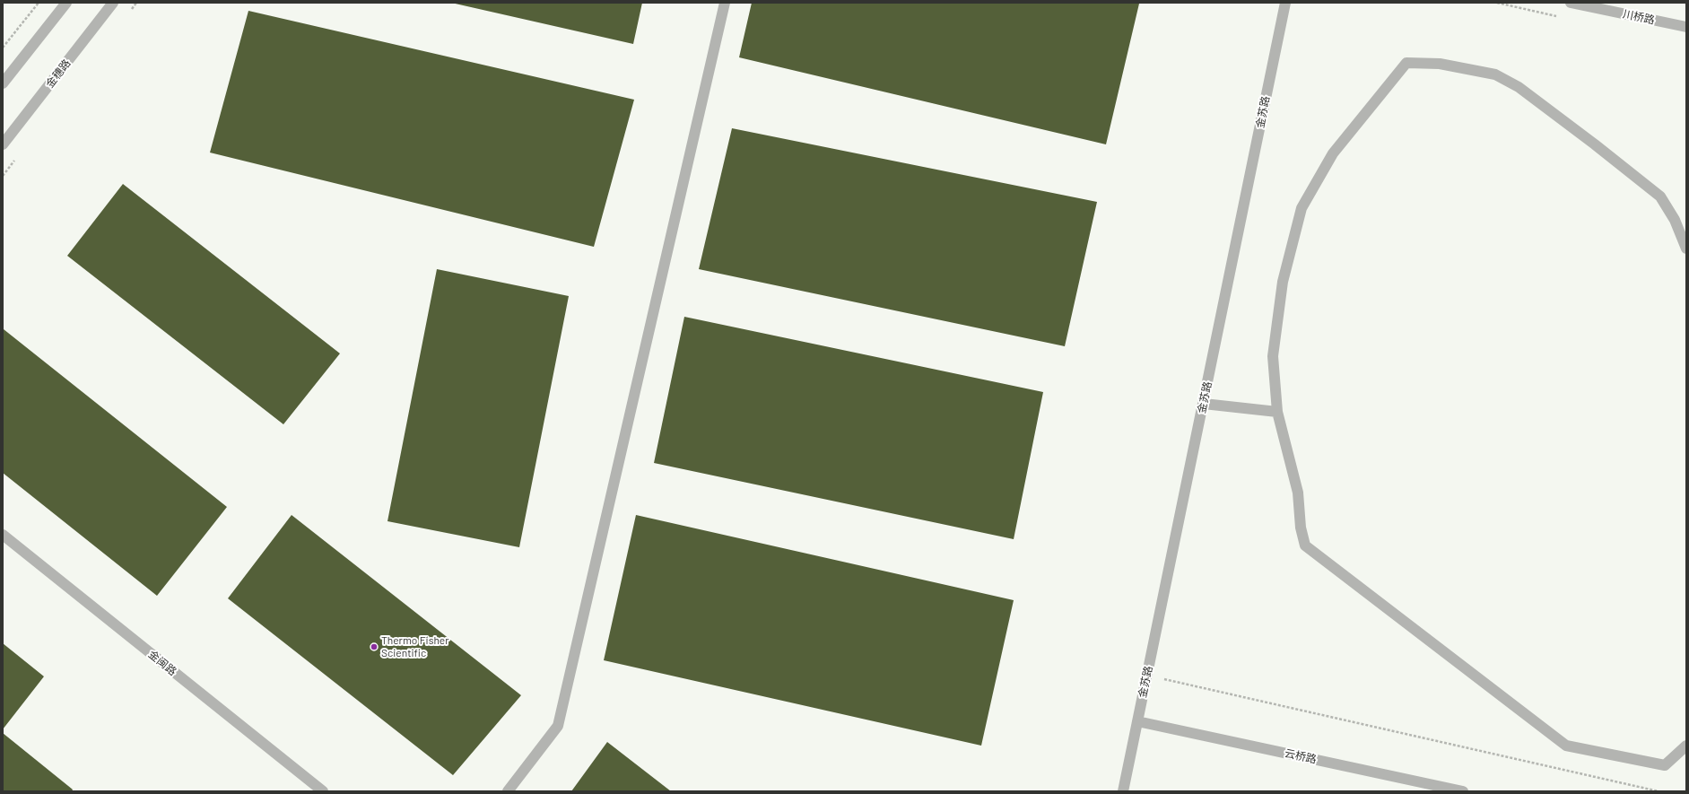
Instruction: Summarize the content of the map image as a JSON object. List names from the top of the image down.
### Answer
{
  "streets": {
    "street": [
      "川桥路",
      "金穗路",
      "金苏路",
      "金闽路",
      "云桥路"
    ]
  },
  "crossings": [
    ["金苏路", "云桥路"]
  ],
  "places": ["Thermo Fisher Scientific"]
}
